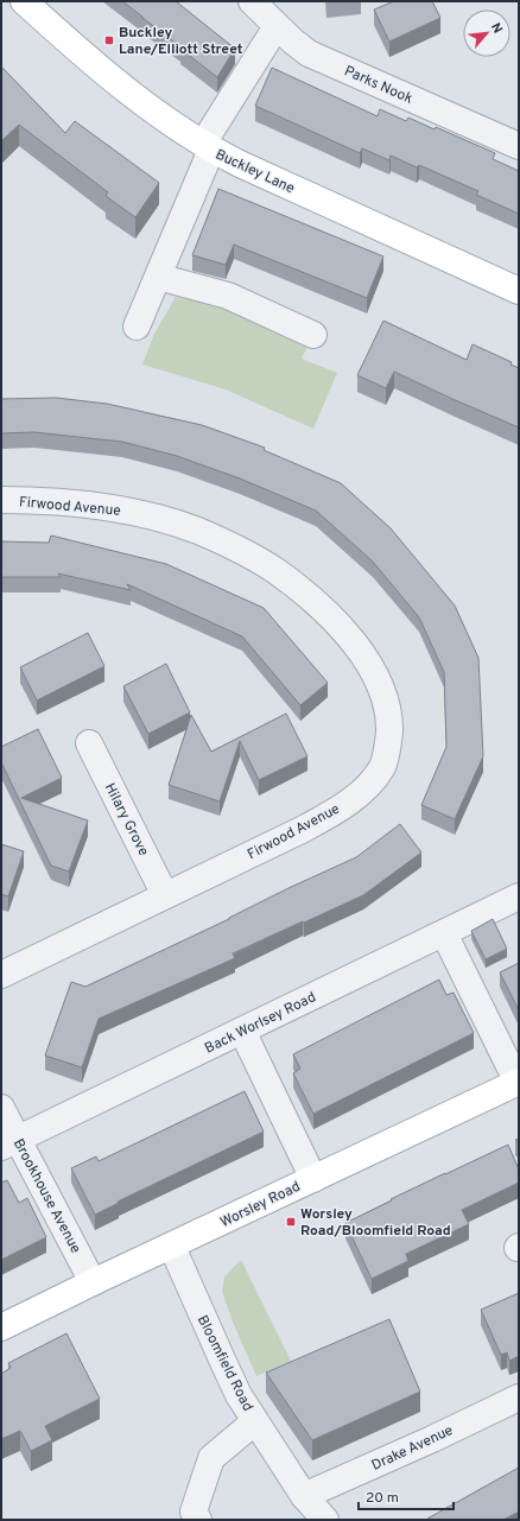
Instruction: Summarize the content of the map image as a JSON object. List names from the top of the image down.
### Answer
{
  "streets": {
    "main road": ["Buckley Lane", "Worsley Road"],
    "street": [
      "Parks Nook",
      "Firwood Avenue",
      "Hilary Grove",
      "Back Worlsey Road",
      "Brookhouse Avenue",
      "Bloomfield Road",
      "Drake Avenue"
    ]
  },
  "crossings": [
    ["Firwood Avenue", "Hilary Grove"],
    ["Back Worlsey Road", "Brookhouse Avenue"],
    ["Brookhouse Avenue", "Worsley Road"],
    ["Worsley Road", "Bloomfield Road"],
    ["Bloomfield Road", "Drake Avenue"]
  ],
  "places": {
    "transit": ["Buckley Lane/Elliott Street", "Worsley Road/Bloomfield Road"]
  },
  "scale_bar": "20 m",
  "north": "top right"
}
